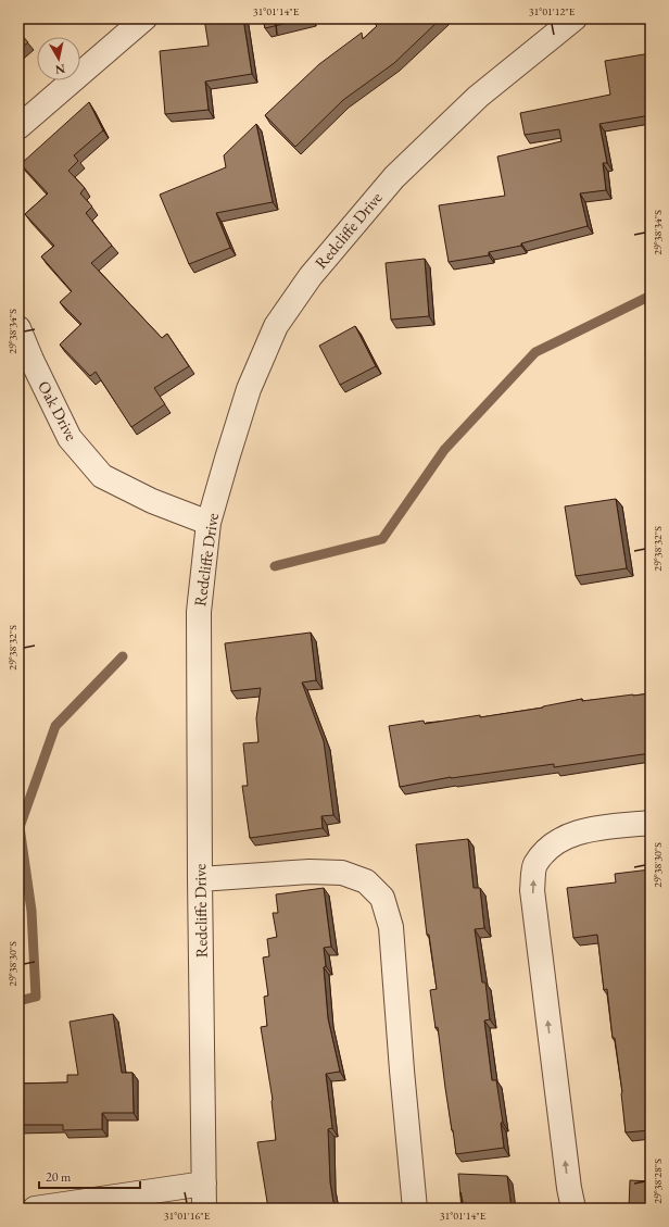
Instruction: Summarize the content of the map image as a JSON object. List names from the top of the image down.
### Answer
{
  "streets": {
    "street": ["Redcliffe Drive", "Oak Drive"]
  },
  "crossings": [
    ["Redcliffe Drive", "Oak Drive"]
  ],
  "scale_bar": "20 m",
  "north": "bottom",
  "coordinates": [
    "31°01'14\"E",
    "31°01'12\"E",
    "29°38'34\"S",
    "29°38'32\"S",
    "29°38'30\"S",
    "29°38'28\"S",
    "31°01'16\"E"
  ]
}
